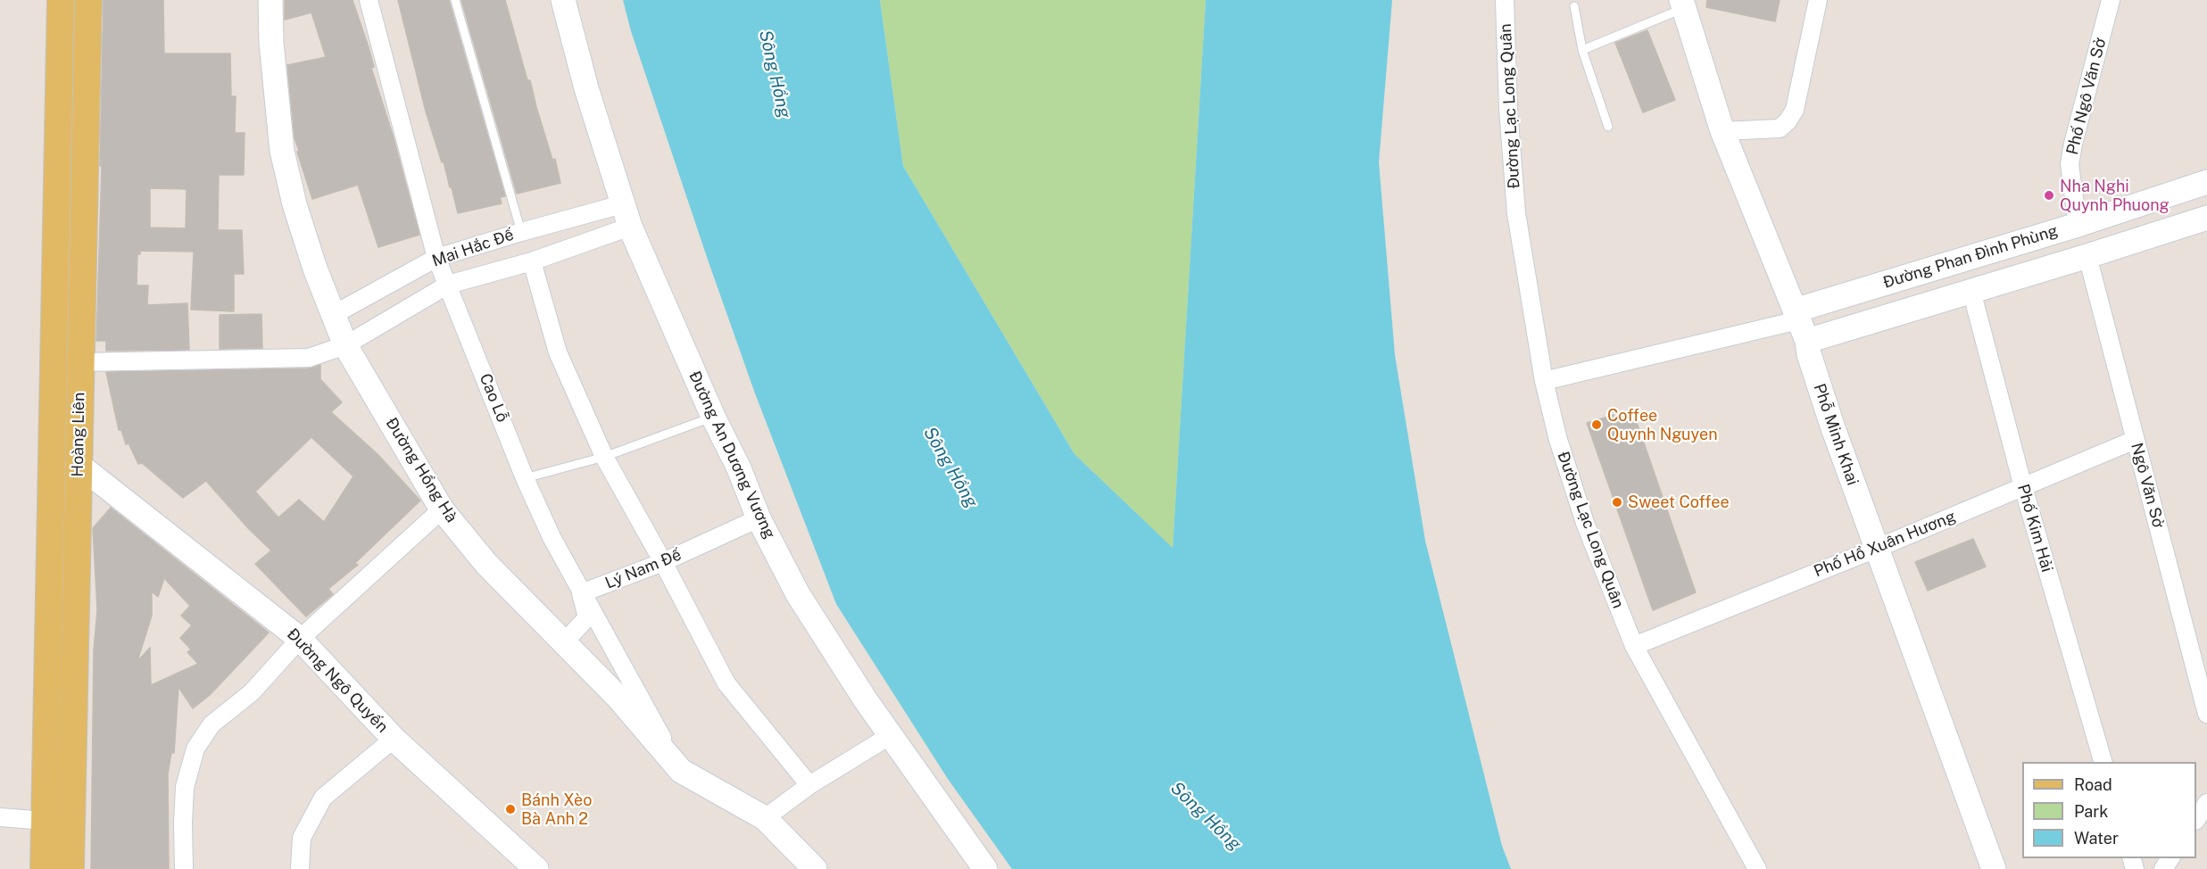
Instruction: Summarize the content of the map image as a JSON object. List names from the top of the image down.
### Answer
{
  "streets": {
    "main road": ["Hoàng Liên"],
    "street": [
      "Phố Ngô Văn Sở",
      "Đường Lạc Long Quân",
      "Mai Hắc Đế",
      "Đường Phan Đình Phùng",
      "Cao Lỗ",
      "Phỗ Minh Khai",
      "Đường An Dương Vương",
      "Đường Hồng Hà",
      "Ngô Văn Sở",
      "Phố Kim Hải",
      "Phố Hồ Xuân Hương",
      "Lý Nam Đế",
      "Đường Ngô Quyến"
    ]
  },
  "crossings": [
    ["Phố Ngô Văn Sở", "Đường Phan Đình Phùng"],
    ["Đường Lạc Long Quân", "Phố Hồ Xuân Hương"],
    ["Mai Hắc Đế", "Cao Lỗ"],
    ["Mai Hắc Đế", "Hoàng Liên"],
    ["Mai Hắc Đế", "Đường An Dương Vương"],
    ["Mai Hắc Đế", "Đường Hồng Hà"],
    ["Đường Phan Đình Phùng", "Phỗ Minh Khai"],
    ["Đường Phan Đình Phùng", "Ngô Văn Sở"],
    ["Đường Phan Đình Phùng", "Phố Kim Hải"],
    ["Cao Lỗ", "Đường Hồng Hà"],
    ["Cao Lỗ", "Lý Nam Đế"],
    ["Hoàng Liên", "Đường Ngô Quyến"],
    ["Phỗ Minh Khai", "Phố Hồ Xuân Hương"],
    ["Đường An Dương Vương", "Lý Nam Đế"],
    ["Ngô Văn Sở", "Phố Hồ Xuân Hương"],
    ["Phố Kim Hải", "Phố Hồ Xuân Hương"]
  ],
  "water": ["Sông Hồng"],
  "places": [
    "Nha Nghi Quynh Phuong",
    "Coffee Quynh Nguyen",
    "Sweet Coffee",
    "Bánh Xèo Bà Anh 2"
  ],
  "legend": ["Road", "Park", "Water"]
}
